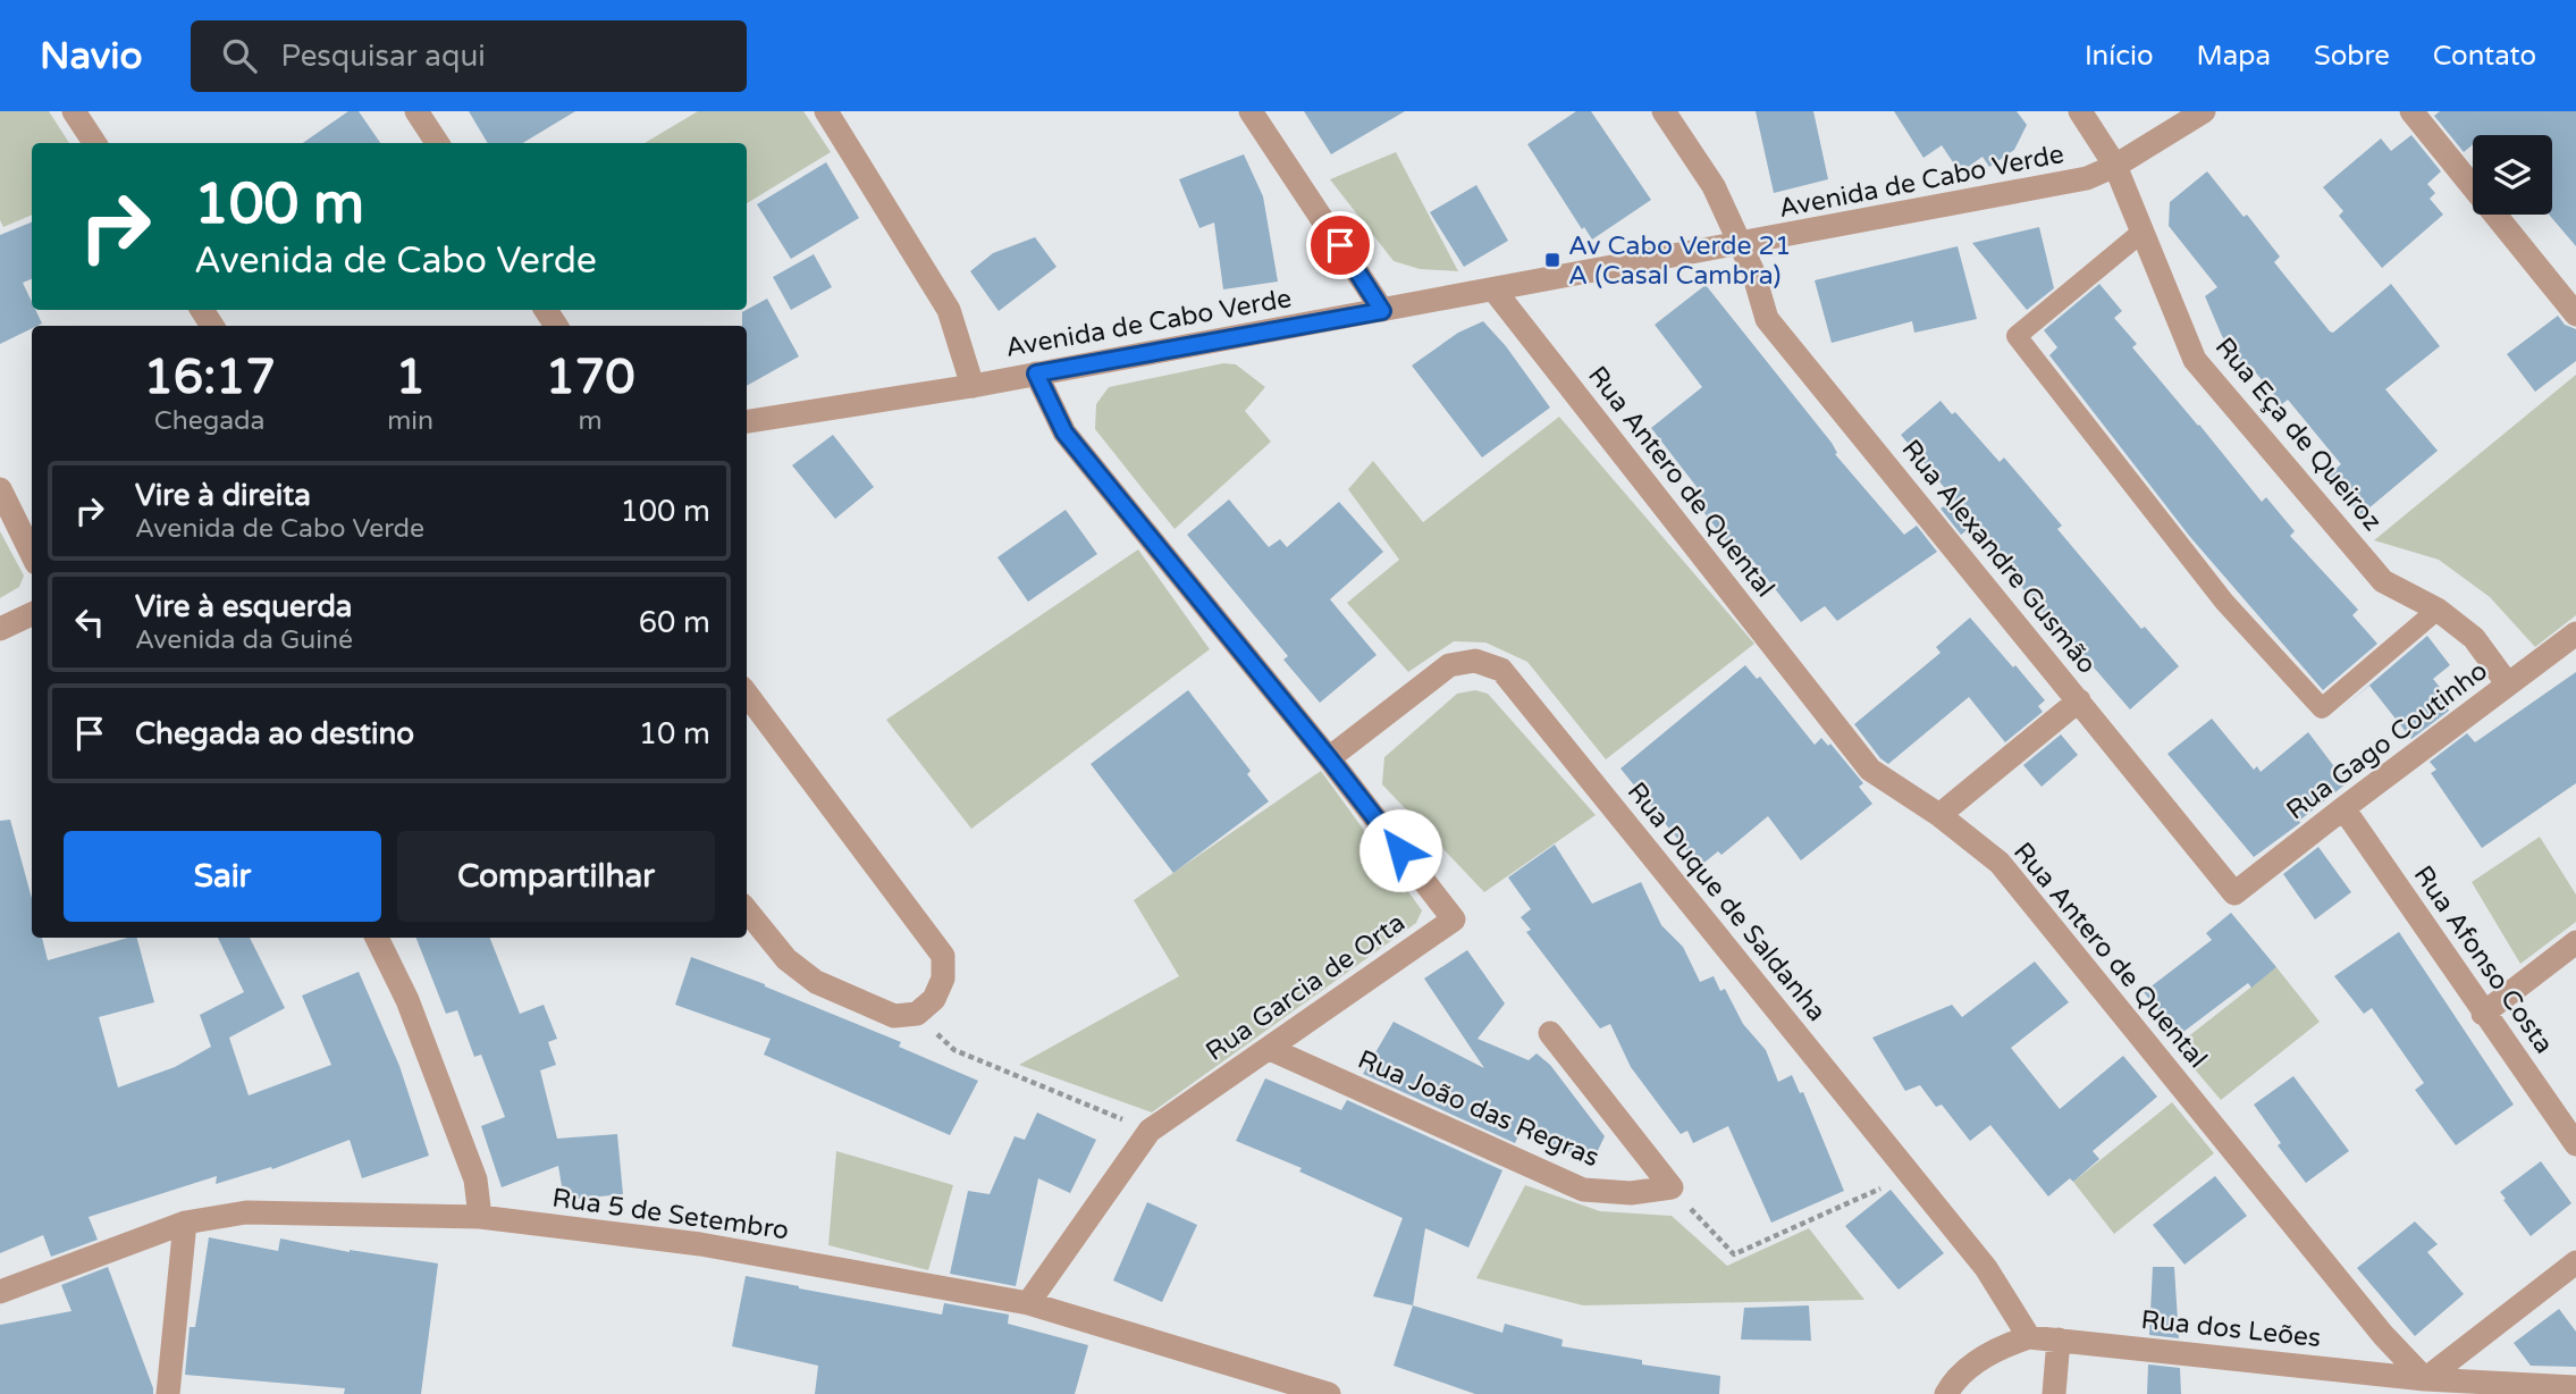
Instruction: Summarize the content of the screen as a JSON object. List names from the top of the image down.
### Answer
{
  "streets": {
    "street": [
      "Avenida de Cabo Verde",
      "Rua Eça de Queiroz",
      "Rua Antero de Quental",
      "Rua Alexandre Gusmão",
      "Rua Gago Coutinho",
      "Rua Duque de Saldanha",
      "Rua Afonso Costa",
      "Rua Garcia de Orta",
      "Rua João das Regras",
      "Rua 5 de Setembro",
      "Rua dos Leões"
    ]
  },
  "crossings": [
    ["Avenida de Cabo Verde", "Rua Eça de Queiroz"],
    ["Avenida de Cabo Verde", "Rua Antero de Quental"],
    ["Avenida de Cabo Verde", "Rua Alexandre Gusmão"],
    ["Avenida de Cabo Verde", "Rua Garcia de Orta"],
    ["Rua Eça de Queiroz", "Rua Gago Coutinho"],
    ["Rua Antero de Quental", "Rua dos Leões"],
    ["Rua Alexandre Gusmão", "Rua Gago Coutinho"],
    ["Rua Gago Coutinho", "Rua Afonso Costa"],
    ["Rua Duque de Saldanha", "Rua Garcia de Orta"],
    ["Rua Duque de Saldanha", "Rua dos Leões"],
    ["Rua Garcia de Orta", "Rua João das Regras"],
    ["Rua Garcia de Orta", "Rua 5 de Setembro"]
  ],
  "places": {
    "transit": ["Av Cabo Verde 21 A (Casal Cambra)"]
  },
  "page": {
    "header": "Navio",
    "search": "Pesquisar aqui",
    "nav": [
      "Início",
      "Mapa",
      "Sobre",
      "Contato"
    ],
    "turn": ["100 m", "Avenida de Cabo Verde"],
    "eta": [
      "16:17",
      "Chegada",
      "1",
      "min",
      "170",
      "m"
    ],
    "list": [
      {
        "name": "Vire à direita",
        "note": "Avenida de Cabo Verde",
        "value": "100 m"
      },
      {
        "name": "Vire à esquerda",
        "note": "Avenida da Guiné",
        "value": "60 m"
      },
      {
        "name": "Chegada ao destino",
        "value": "10 m"
      }
    ],
    "buttons": ["Sair", "Compartilhar"]
  }
}
